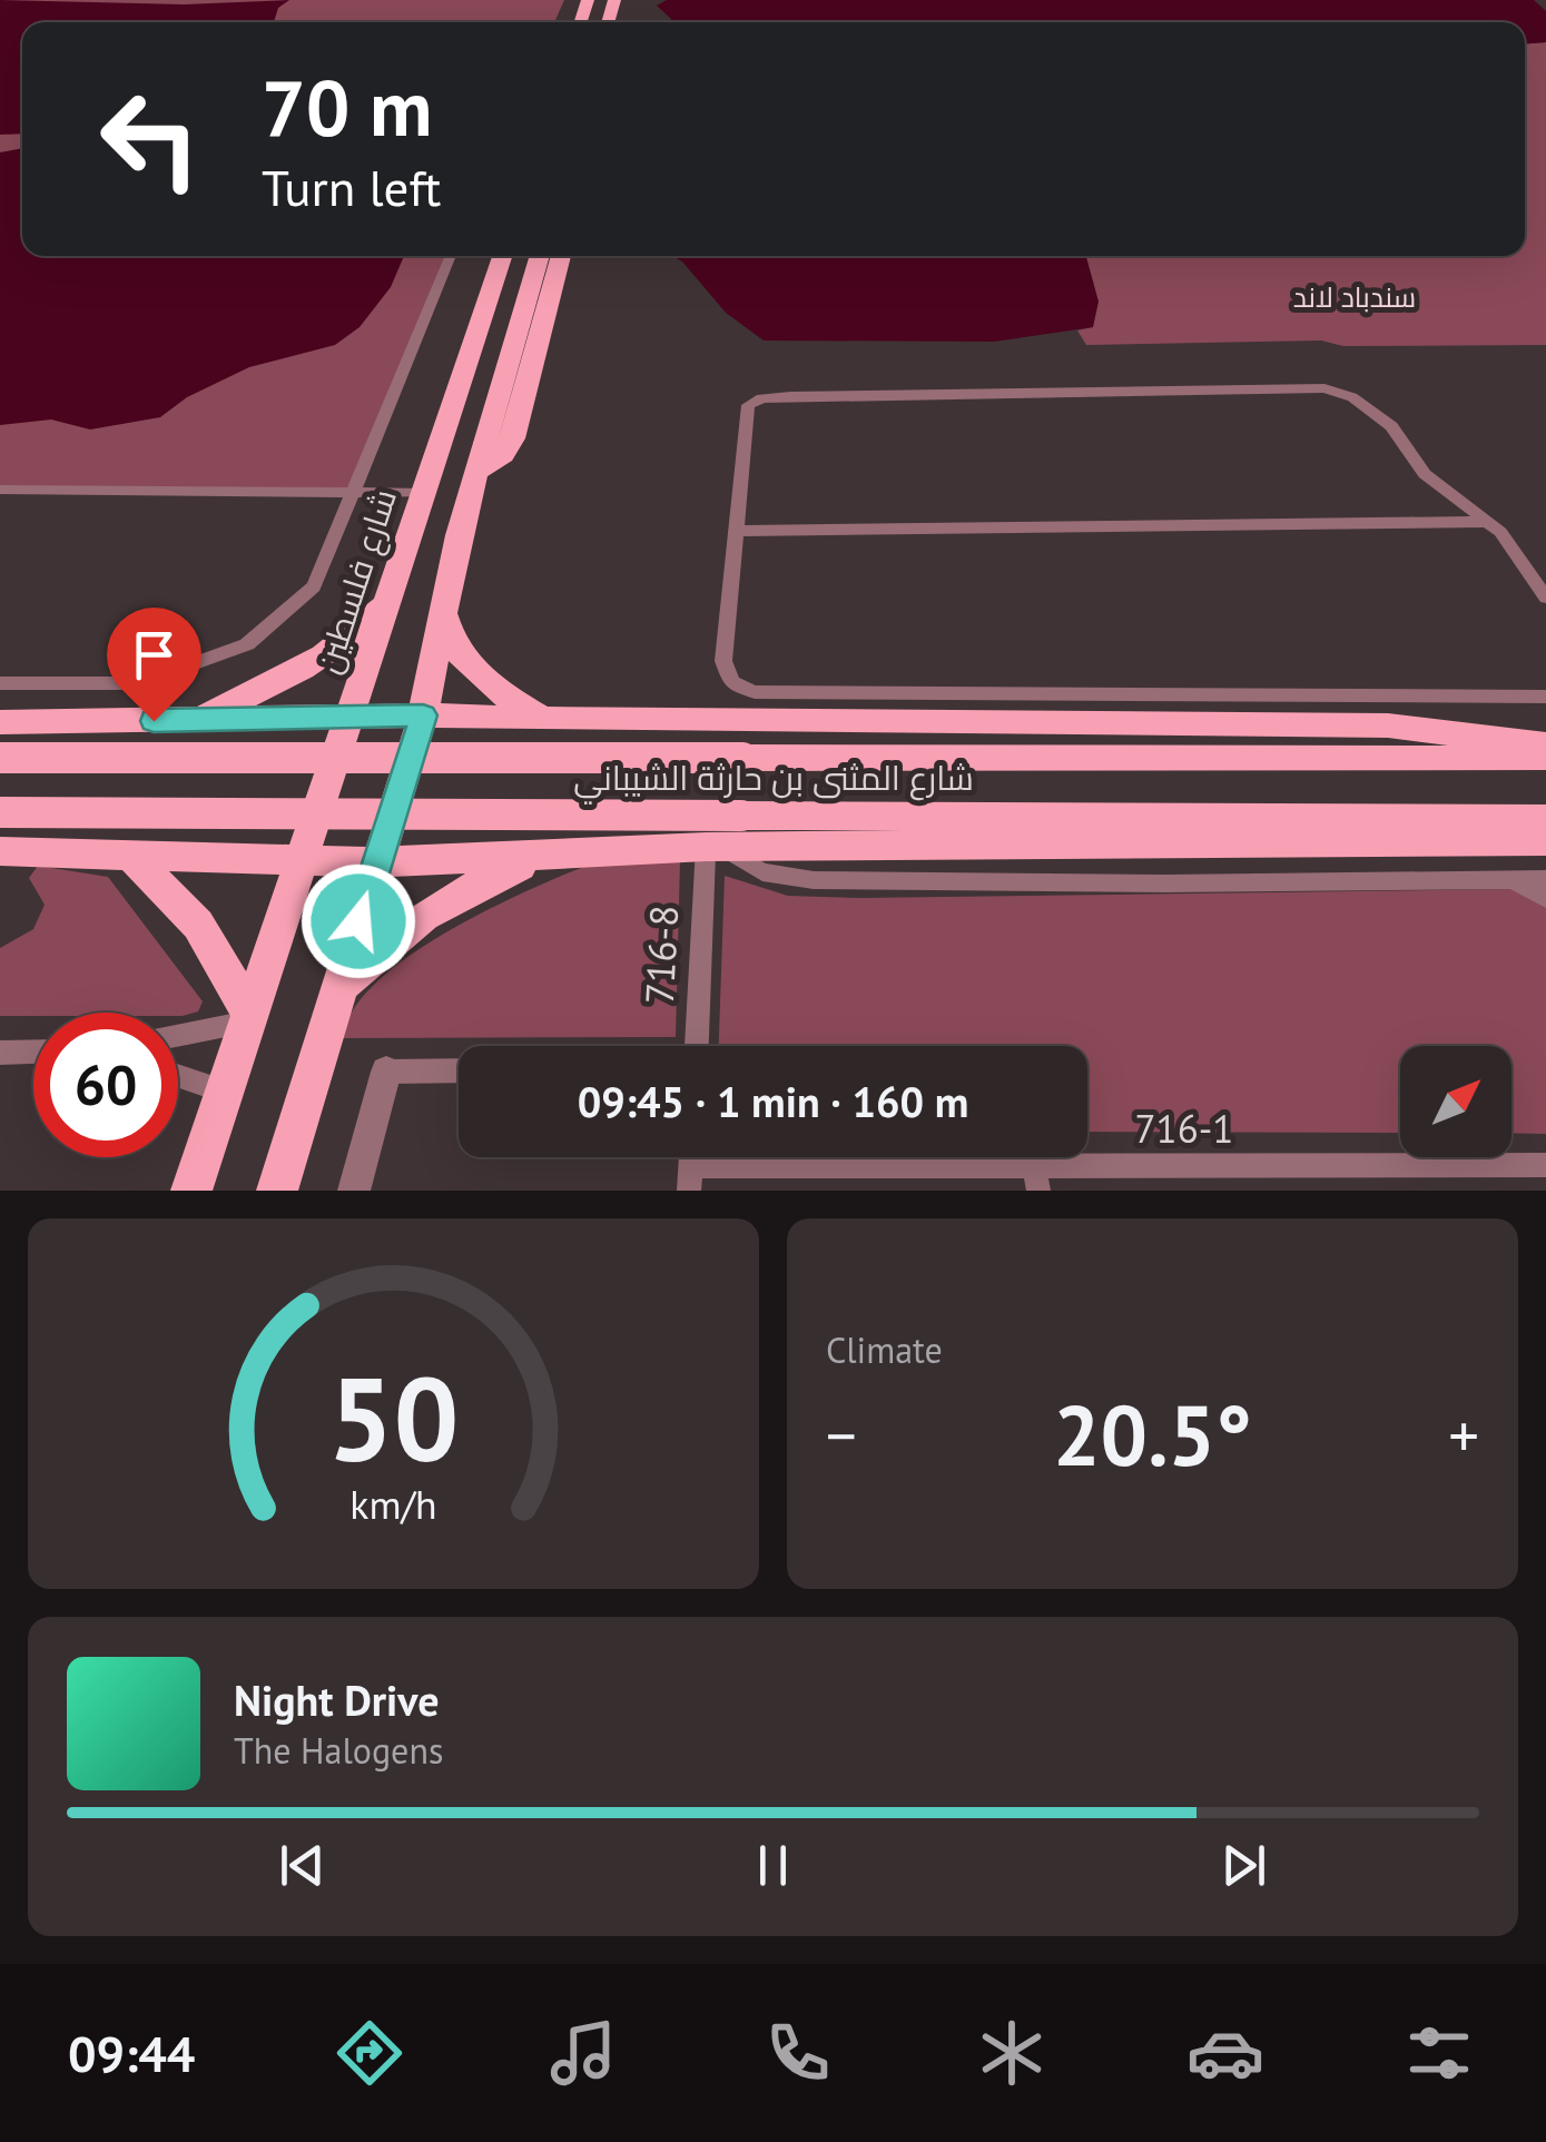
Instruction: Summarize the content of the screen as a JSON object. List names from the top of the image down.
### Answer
{
  "streets": {
    "main road": ["شارع فلسطين", "شارع المثنى بن حارثة الشيباني"],
    "street": ["716-8", "716-1"]
  },
  "parks": ["سندباد لاند"],
  "north": "top right",
  "page": {
    "turn": ["70 m", "Turn left"],
    "limit": "60",
    "trip": "09:45 · 1 min · 160 m",
    "tile": "Climate",
    "heat": ["−", "20.5°", "+"],
    "song": ["Night Drive", "The Halogens"],
    "tabs": "09:44",
    "gauge": ["50", "km/h"]
  }
}
